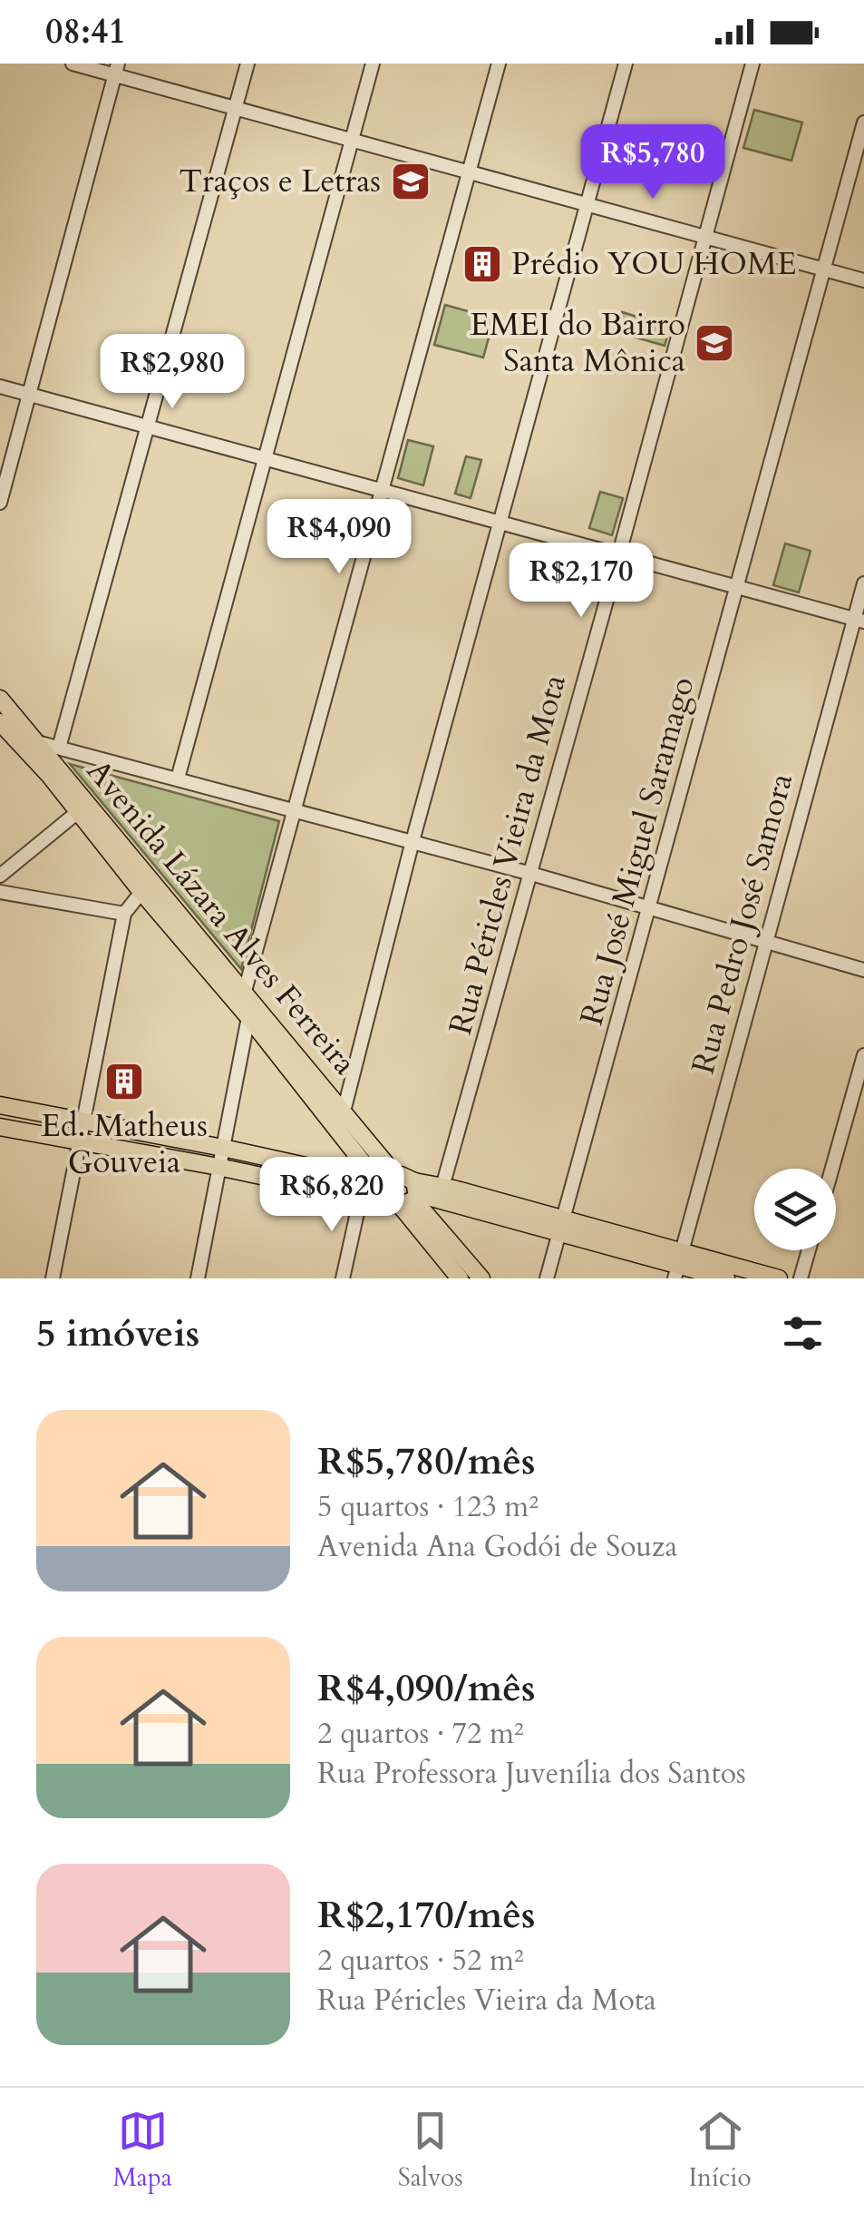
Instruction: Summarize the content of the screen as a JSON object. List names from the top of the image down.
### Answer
{
  "streets": {
    "main road": ["Avenida Lázara Alves Ferreira"],
    "street": ["Rua José Miguel Saramago", "Rua Péricles Vieira da Mota", "Rua Pedro José Samora"]
  },
  "places": {
    "school or university": ["Traços e Letras", "EMEI do Bairro Santa Mônica"],
    "building": ["Prédio YOU HOME", "Ed. Matheus Gouveia"]
  },
  "page": {
    "status": "08:41",
    "price": [
      "R$5,780",
      "R$2,980",
      "R$4,090",
      "R$2,170",
      "R$6,820"
    ],
    "heading": "5 imóveis",
    "list": [
      {
        "name": "R$5,780/mês",
        "note": "5 quartos · 123 m² · Avenida Ana Godói de Souza"
      },
      {
        "name": "R$4,090/mês",
        "note": "2 quartos · 72 m² · Rua Professora Juvenília dos Santos"
      },
      {
        "name": "R$2,170/mês",
        "note": "2 quartos · 52 m² · Rua Péricles Vieira da Mota"
      }
    ],
    "tabs": ["Mapa", "Salvos", "Início"]
  }
}
